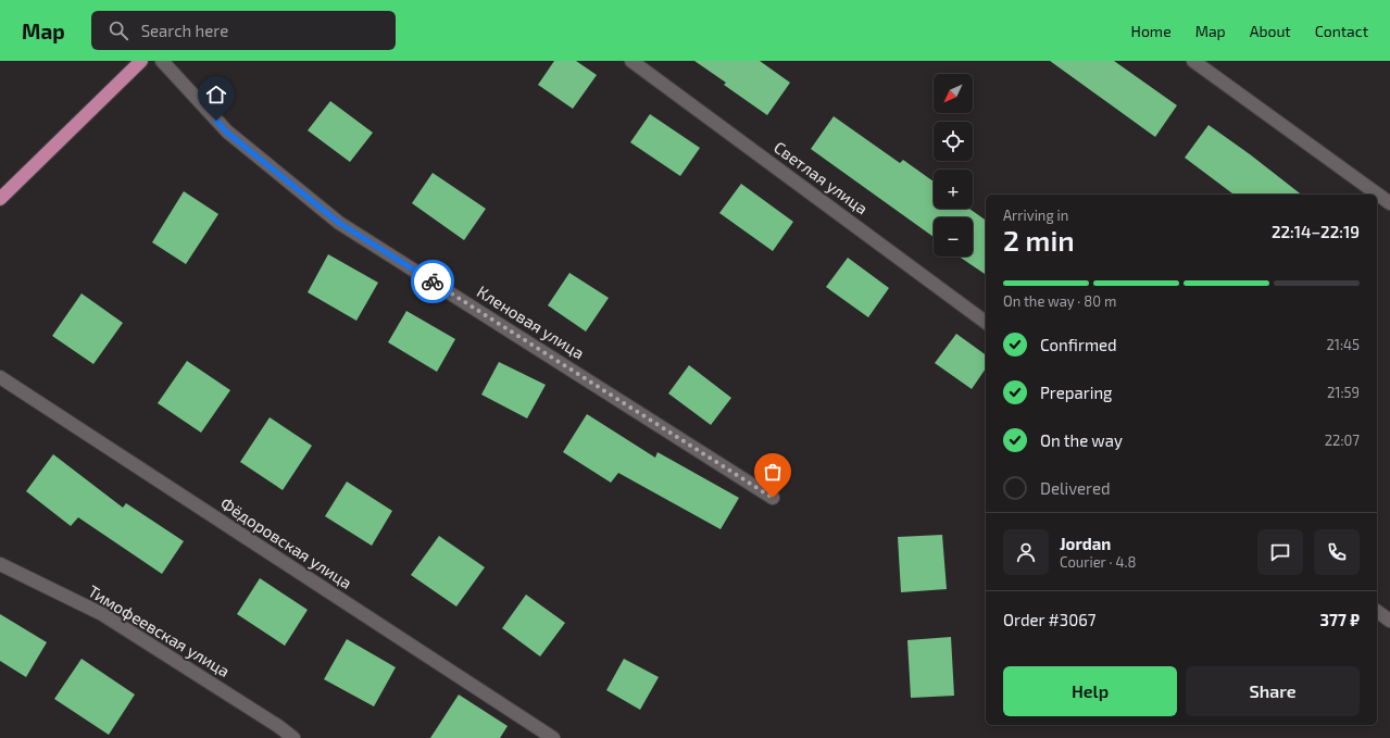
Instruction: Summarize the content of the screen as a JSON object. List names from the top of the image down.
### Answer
{
  "streets": {
    "street": [
      "Светлая улица",
      "Кленовая улица",
      "Фёдоровская улица",
      "Тимофеевская улица"
    ]
  },
  "north": "bottom left",
  "page": {
    "header": "Map",
    "search": "Search here",
    "nav": [
      "Home",
      "Map",
      "About",
      "Contact"
    ],
    "map_buttons": ["+", "−"],
    "heading": ["2 min", "Arriving in", "22:14–22:19"],
    "panel": [
      "Jordan",
      "Courier · 4.8",
      "Order #3067",
      "377 ₽"
    ],
    "bar": "On the way · 80 m",
    "list": [
      ["Confirmed", "21:45"],
      ["Preparing", "21:59"],
      ["On the way", "22:07"],
      "Delivered"
    ],
    "buttons": ["Help", "Share"]
  }
}
